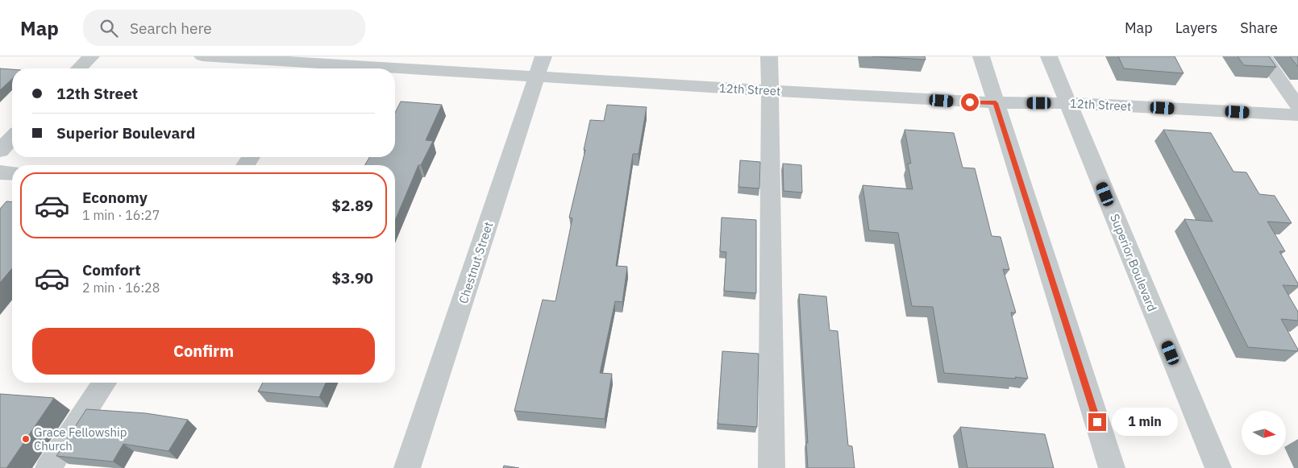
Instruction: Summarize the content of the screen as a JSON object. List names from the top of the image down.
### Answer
{
  "streets": {
    "street": ["12th Street", "Chestnut Street", "Superior Boulevard"]
  },
  "crossings": [
    ["12th Street", "Chestnut Street"],
    ["12th Street", "Superior Boulevard"]
  ],
  "places": ["Grace Fellowship Church"],
  "north": "right",
  "page": {
    "header": "Map",
    "search": "Search here",
    "nav": ["Map", "Layers", "Share"],
    "banner": ["12th Street", "Superior Boulevard"],
    "list": [
      {
        "name": "Economy",
        "note": "1 min · 16:27",
        "value": "$2.89"
      },
      {
        "name": "Comfort",
        "note": "2 min · 16:28",
        "value": "$3.90"
      }
    ],
    "buttons": "Confirm",
    "bubble": "1 min"
  }
}
